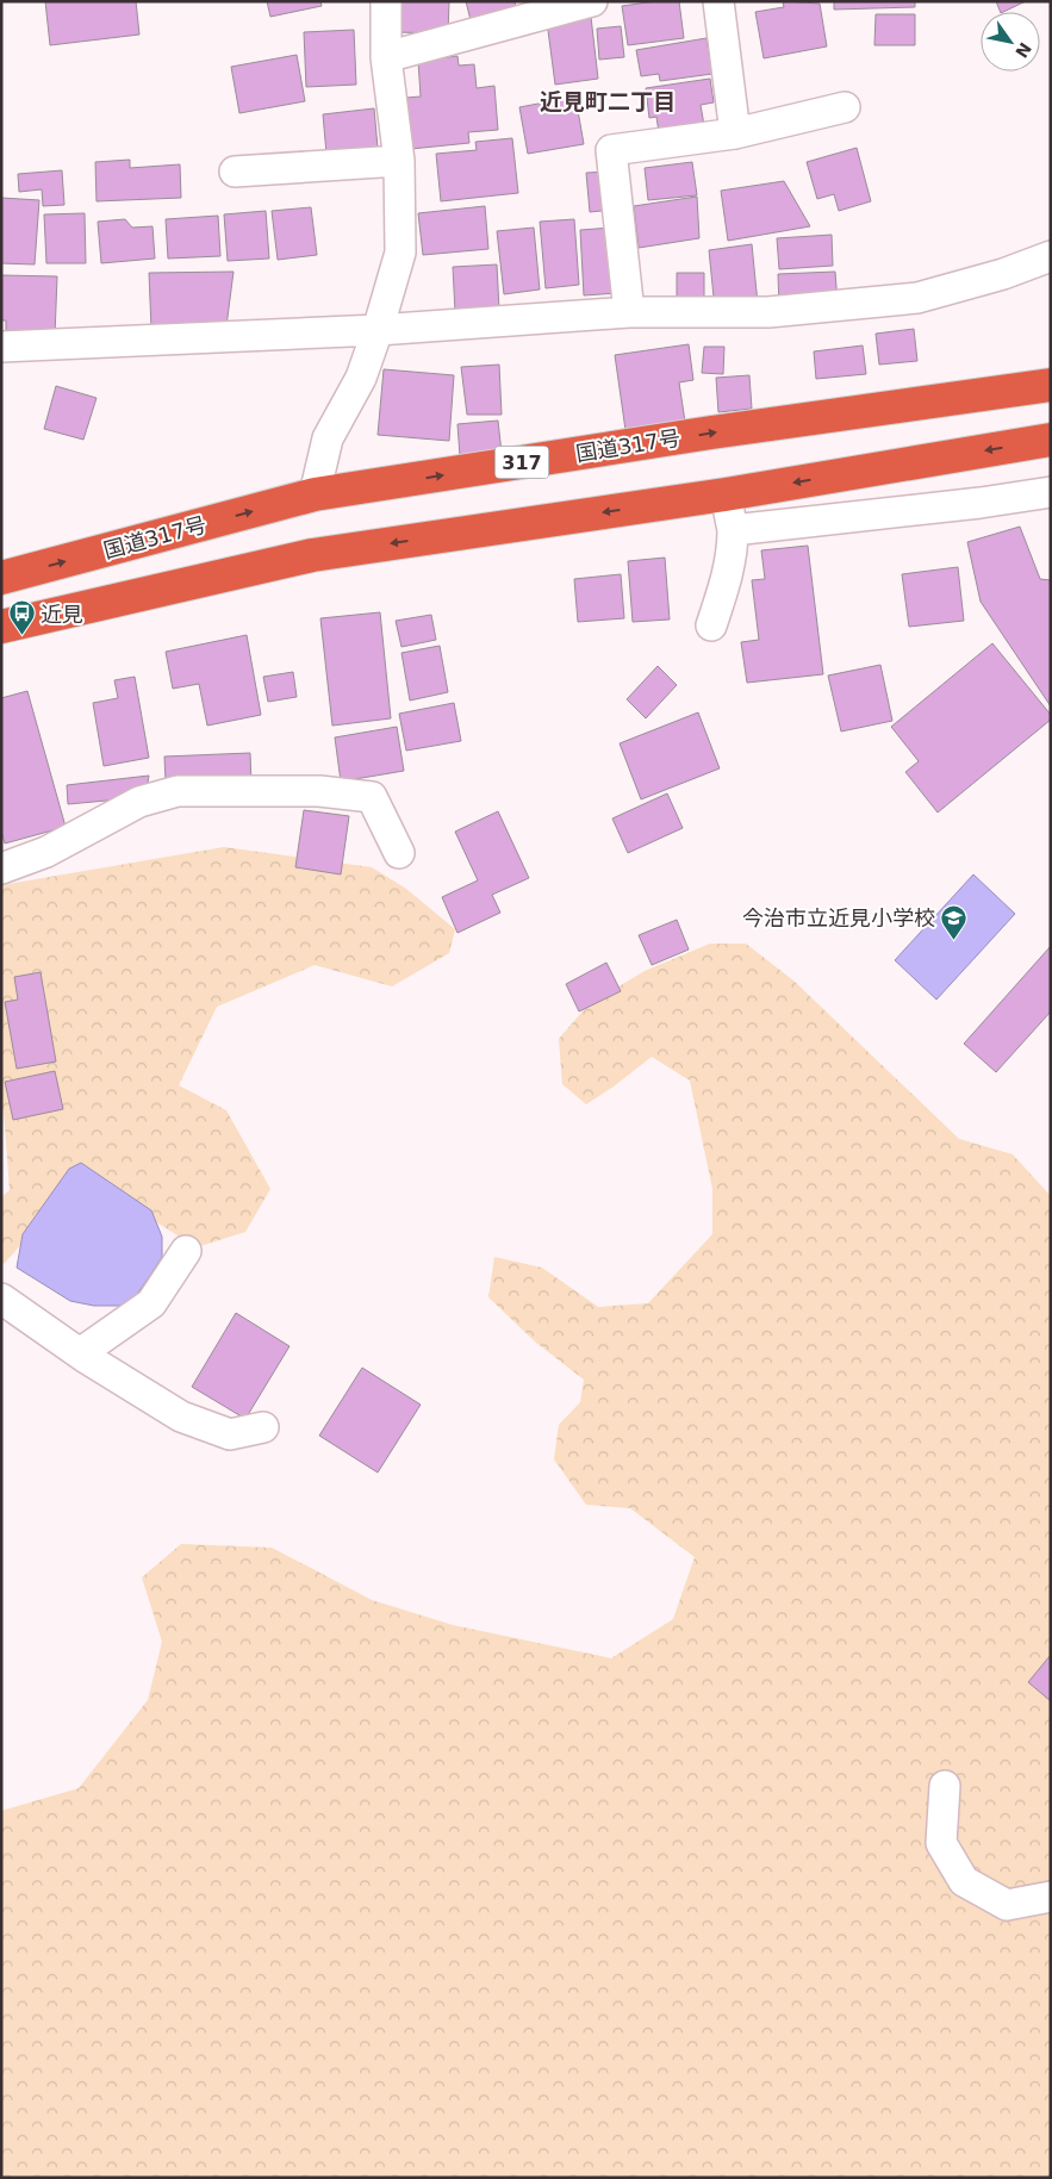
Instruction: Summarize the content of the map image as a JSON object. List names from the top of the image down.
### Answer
{
  "streets": {
    "highway": ["国道317号", "317"]
  },
  "districts": ["近見町二丁目"],
  "places": {
    "bus stop": ["近見"],
    "school or university": ["今治市立近見小学校"]
  },
  "north": "bottom right"
}
